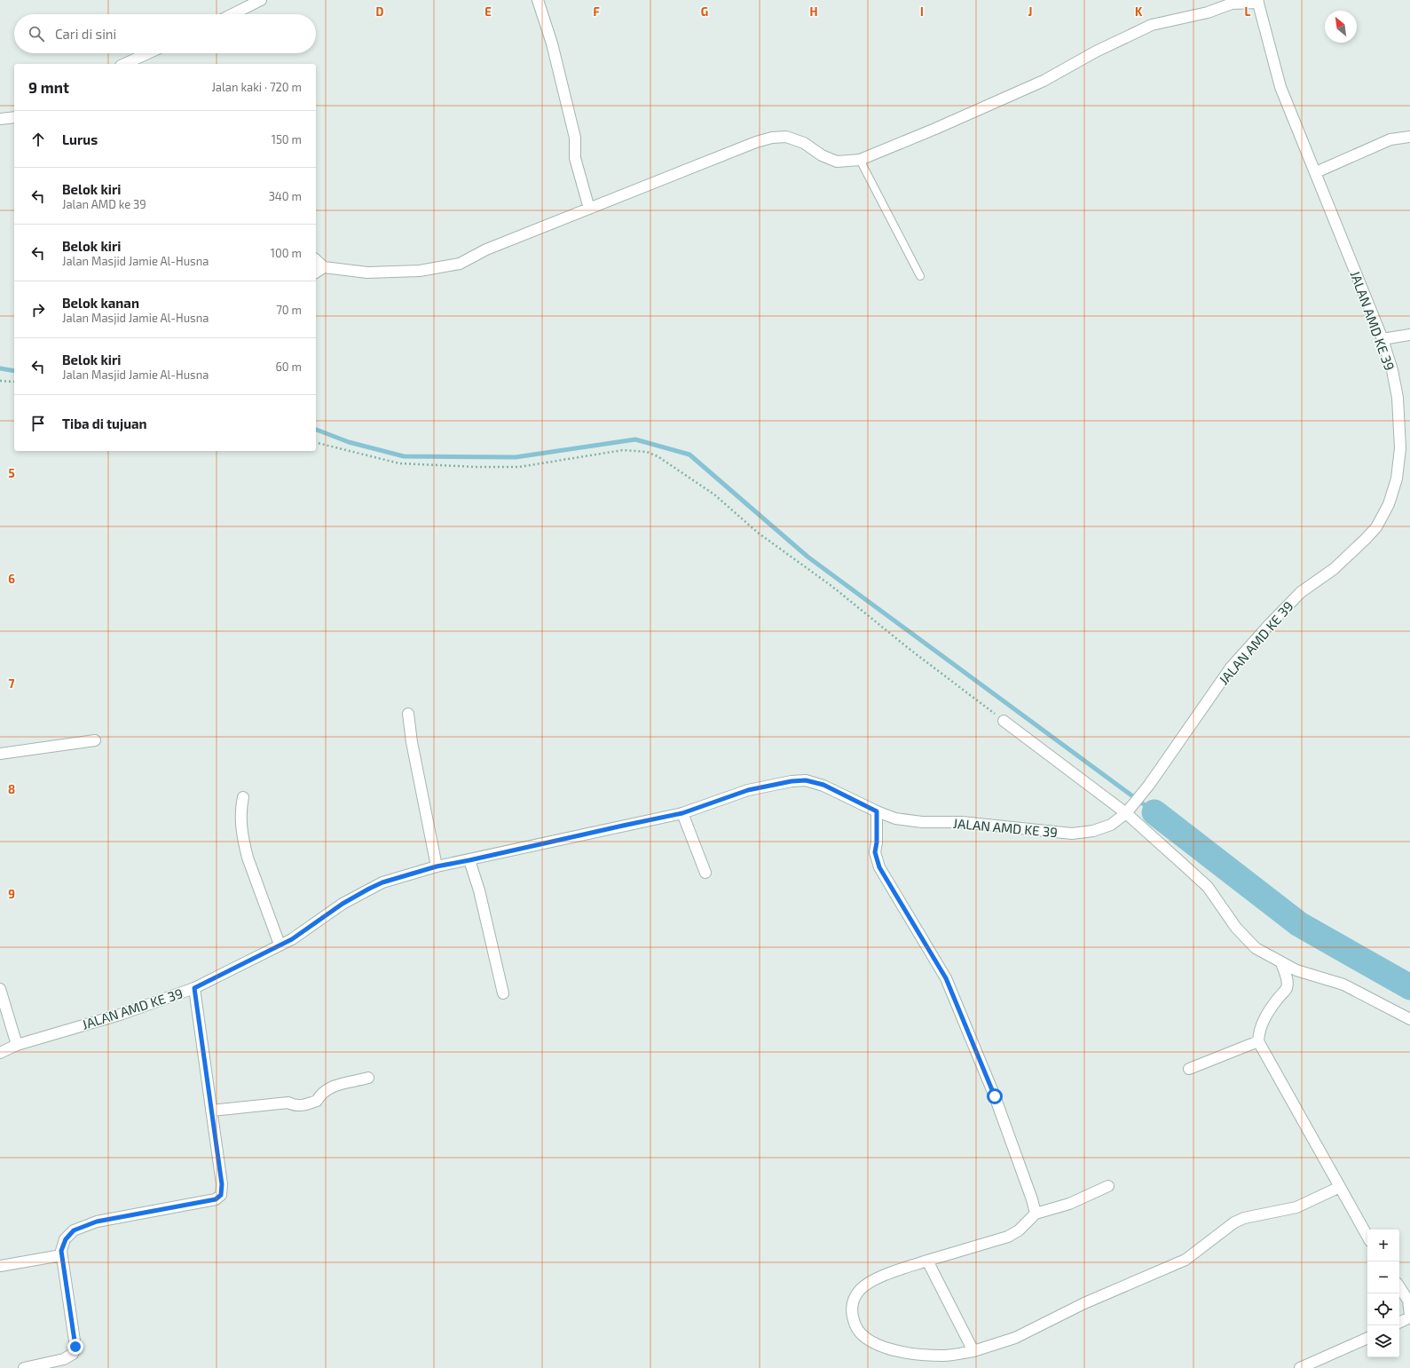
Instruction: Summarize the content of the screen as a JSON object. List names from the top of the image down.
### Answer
{
  "streets": {
    "street": ["JALAN AMD KE 39"]
  },
  "north": "top left",
  "page": {
    "search": "Cari di sini",
    "heading": ["9 mnt", "Jalan kaki · 720 m"],
    "list": [
      ["Lurus", "150 m"],
      ["Belok kiri", "Jalan AMD ke 39", "340 m"],
      ["Belok kiri", "Jalan Masjid Jamie Al-Husna", "100 m"],
      ["Belok kanan", "Jalan Masjid Jamie Al-Husna", "70 m"],
      ["Belok kiri", "Jalan Masjid Jamie Al-Husna", "60 m"],
      "Tiba di tujuan"
    ],
    "map_buttons": ["+", "−"]
  },
  "grid": {
    "columns": [
      "D",
      "E",
      "F",
      "G",
      "H",
      "I",
      "J",
      "K",
      "L"
    ],
    "rows": [
      "5",
      "6",
      "7",
      "8",
      "9"
    ]
  }
}
